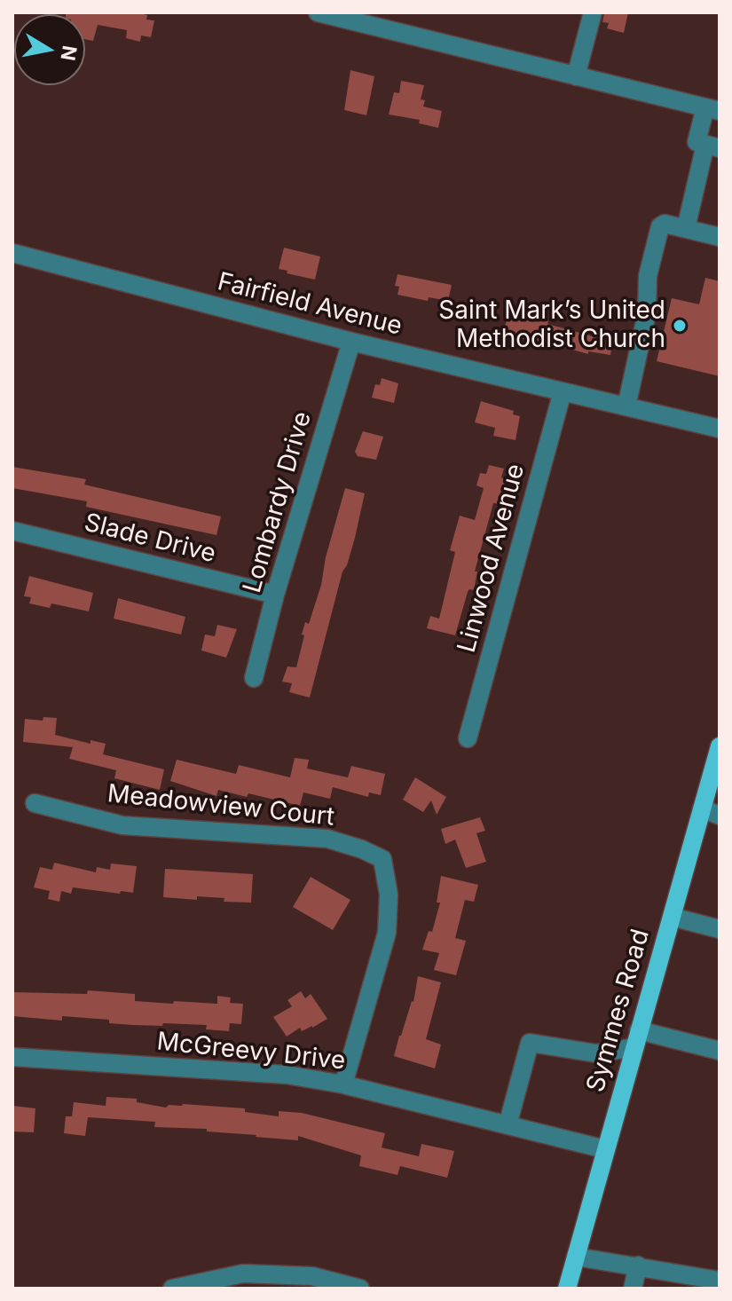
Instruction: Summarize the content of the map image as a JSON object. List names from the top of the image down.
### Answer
{
  "streets": {
    "main road": ["Symmes Road"],
    "street": [
      "Fairfield Avenue",
      "Lombardy Drive",
      "Slade Drive",
      "Linwood Avenue",
      "Meadowview Court",
      "McGreevy Drive"
    ]
  },
  "crossings": [
    ["Fairfield Avenue", "Lombardy Drive"],
    ["Fairfield Avenue", "Linwood Avenue"],
    ["Lombardy Drive", "Slade Drive"],
    ["Meadowview Court", "McGreevy Drive"],
    ["Symmes Road", "McGreevy Drive"]
  ],
  "places": ["Saint Mark’s United Methodist Church"],
  "north": "right"
}
